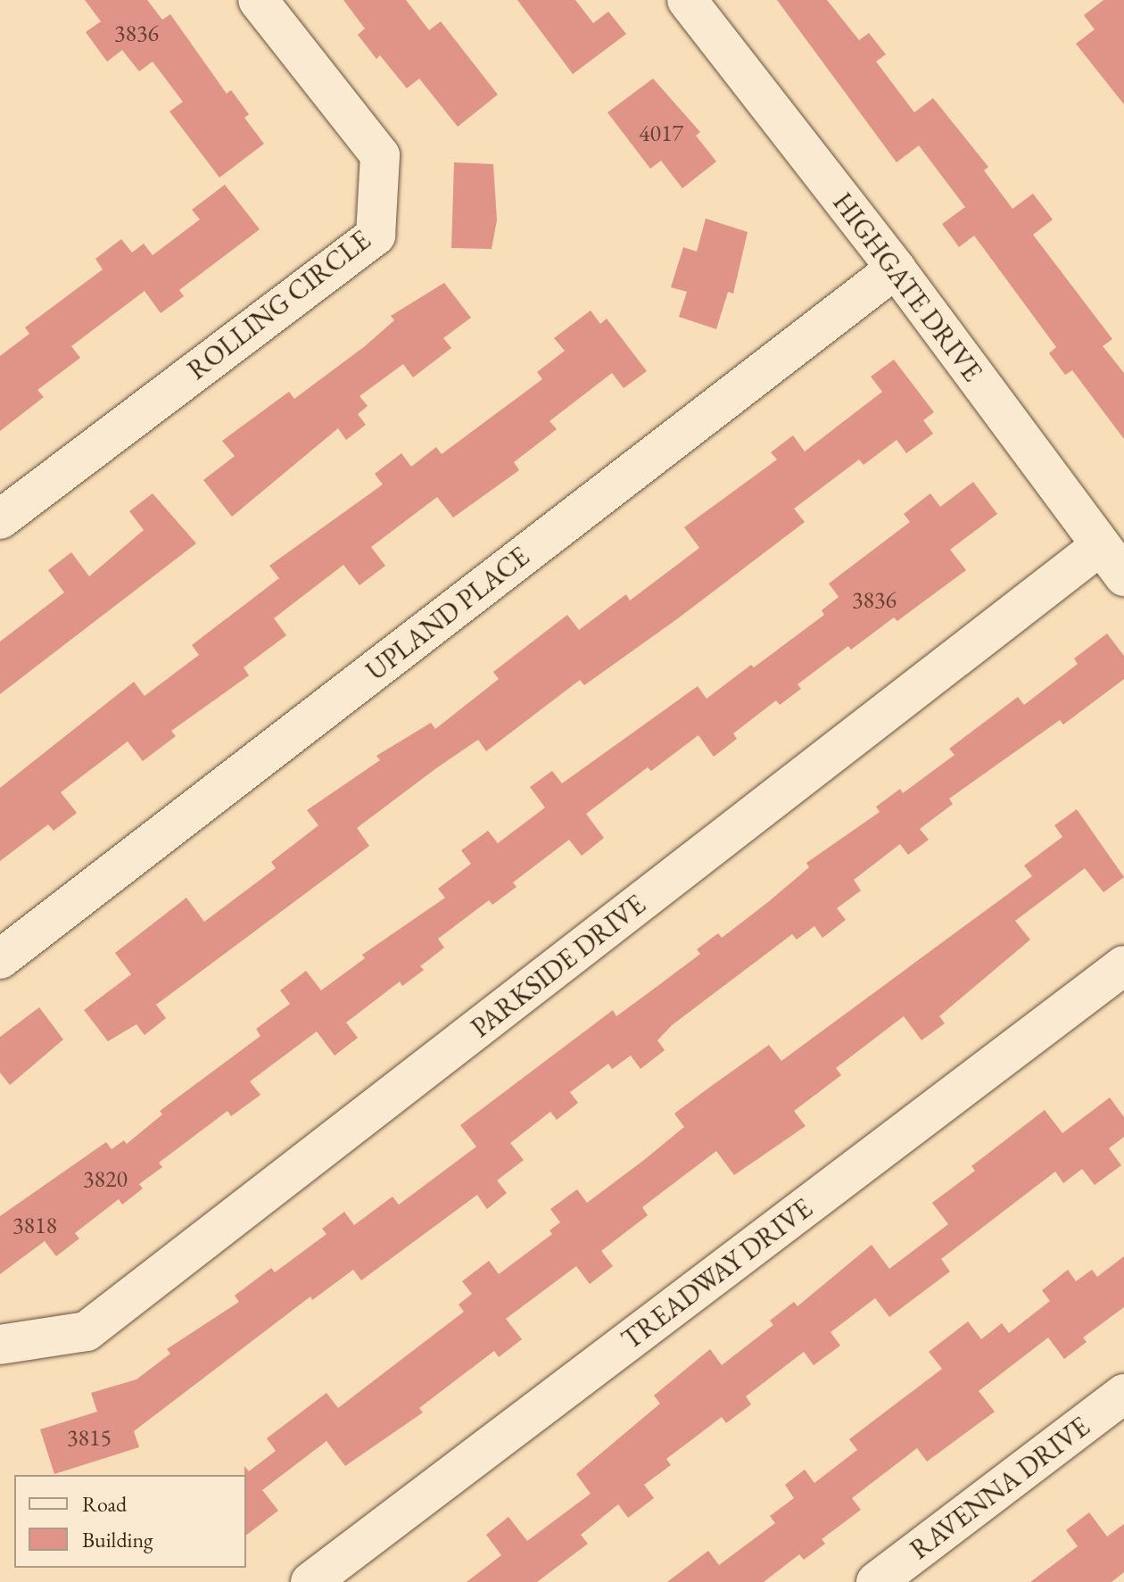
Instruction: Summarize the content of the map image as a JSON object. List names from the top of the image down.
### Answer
{
  "streets": {
    "street": [
      "HIGHGATE DRIVE",
      "ROLLING CIRCLE",
      "UPLAND PLACE",
      "PARKSIDE DRIVE",
      "TREADWAY DRIVE",
      "RAVENNA DRIVE"
    ]
  },
  "crossings": [
    ["HIGHGATE DRIVE", "UPLAND PLACE"],
    ["HIGHGATE DRIVE", "PARKSIDE DRIVE"]
  ],
  "house_numbers": [
    "3836",
    "4017",
    "3836",
    "3820",
    "3818",
    "3815"
  ],
  "legend": ["Road", "Building"]
}
